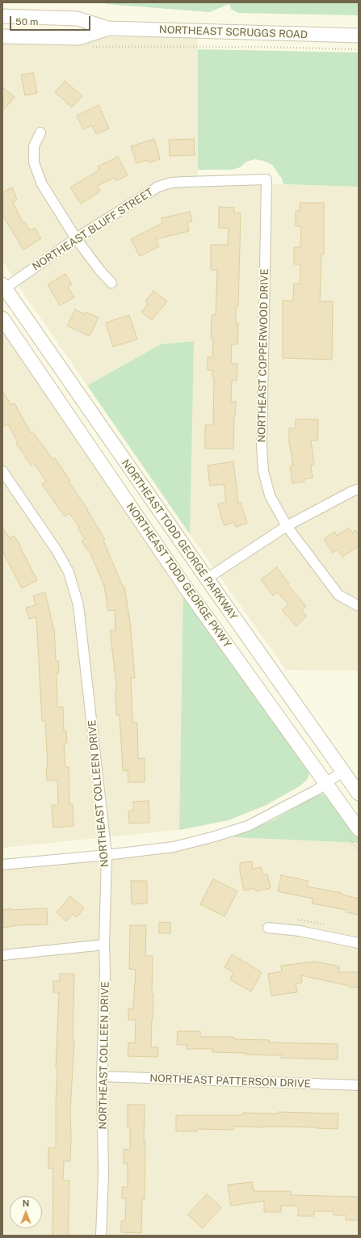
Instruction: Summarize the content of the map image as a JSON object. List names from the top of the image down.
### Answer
{
  "streets": {
    "main road": ["NORTHEAST SCRUGGS ROAD", "NORTHEAST TODD GEORGE PARKWAY", "NORTHEAST TODD GEORGE PKWY"],
    "street": [
      "NORTHEAST BLUFF STREET",
      "NORTHEAST COPPERWOOD DRIVE",
      "NORTHEAST COLLEEN DRIVE",
      "NORTHEAST PATTERSON DRIVE"
    ]
  },
  "crossings": [
    ["NORTHEAST BLUFF STREET", "NORTHEAST COPPERWOOD DRIVE"],
    ["NORTHEAST BLUFF STREET", "NORTHEAST TODD GEORGE PARKWAY"],
    ["NORTHEAST COLLEEN DRIVE", "NORTHEAST PATTERSON DRIVE"]
  ],
  "scale_bar": "50 m",
  "north": "top"
}
